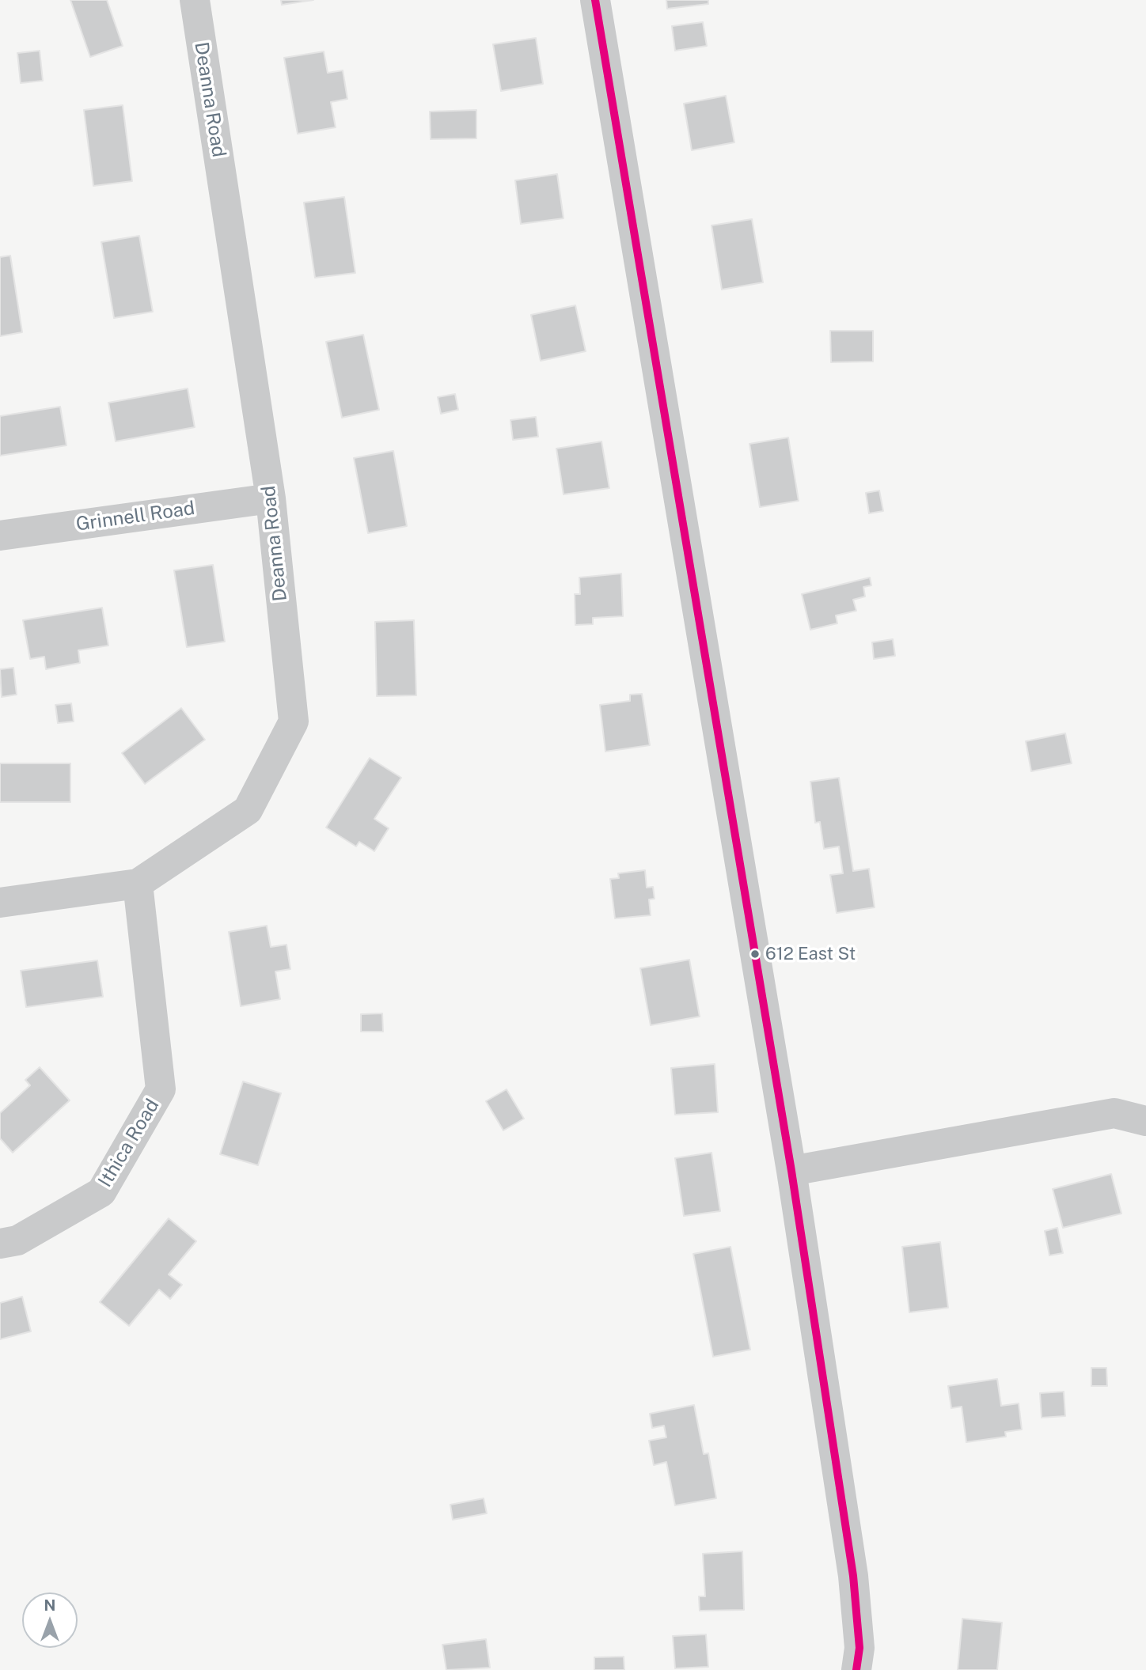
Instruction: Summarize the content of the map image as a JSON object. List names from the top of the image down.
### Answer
{
  "streets": {
    "street": ["Deanna Road", "Grinnell Road", "Ithica Road"]
  },
  "crossings": [
    ["Deanna Road", "Grinnell Road"],
    ["Deanna Road", "Ithica Road"]
  ],
  "places": ["612 East St"],
  "north": "top"
}
